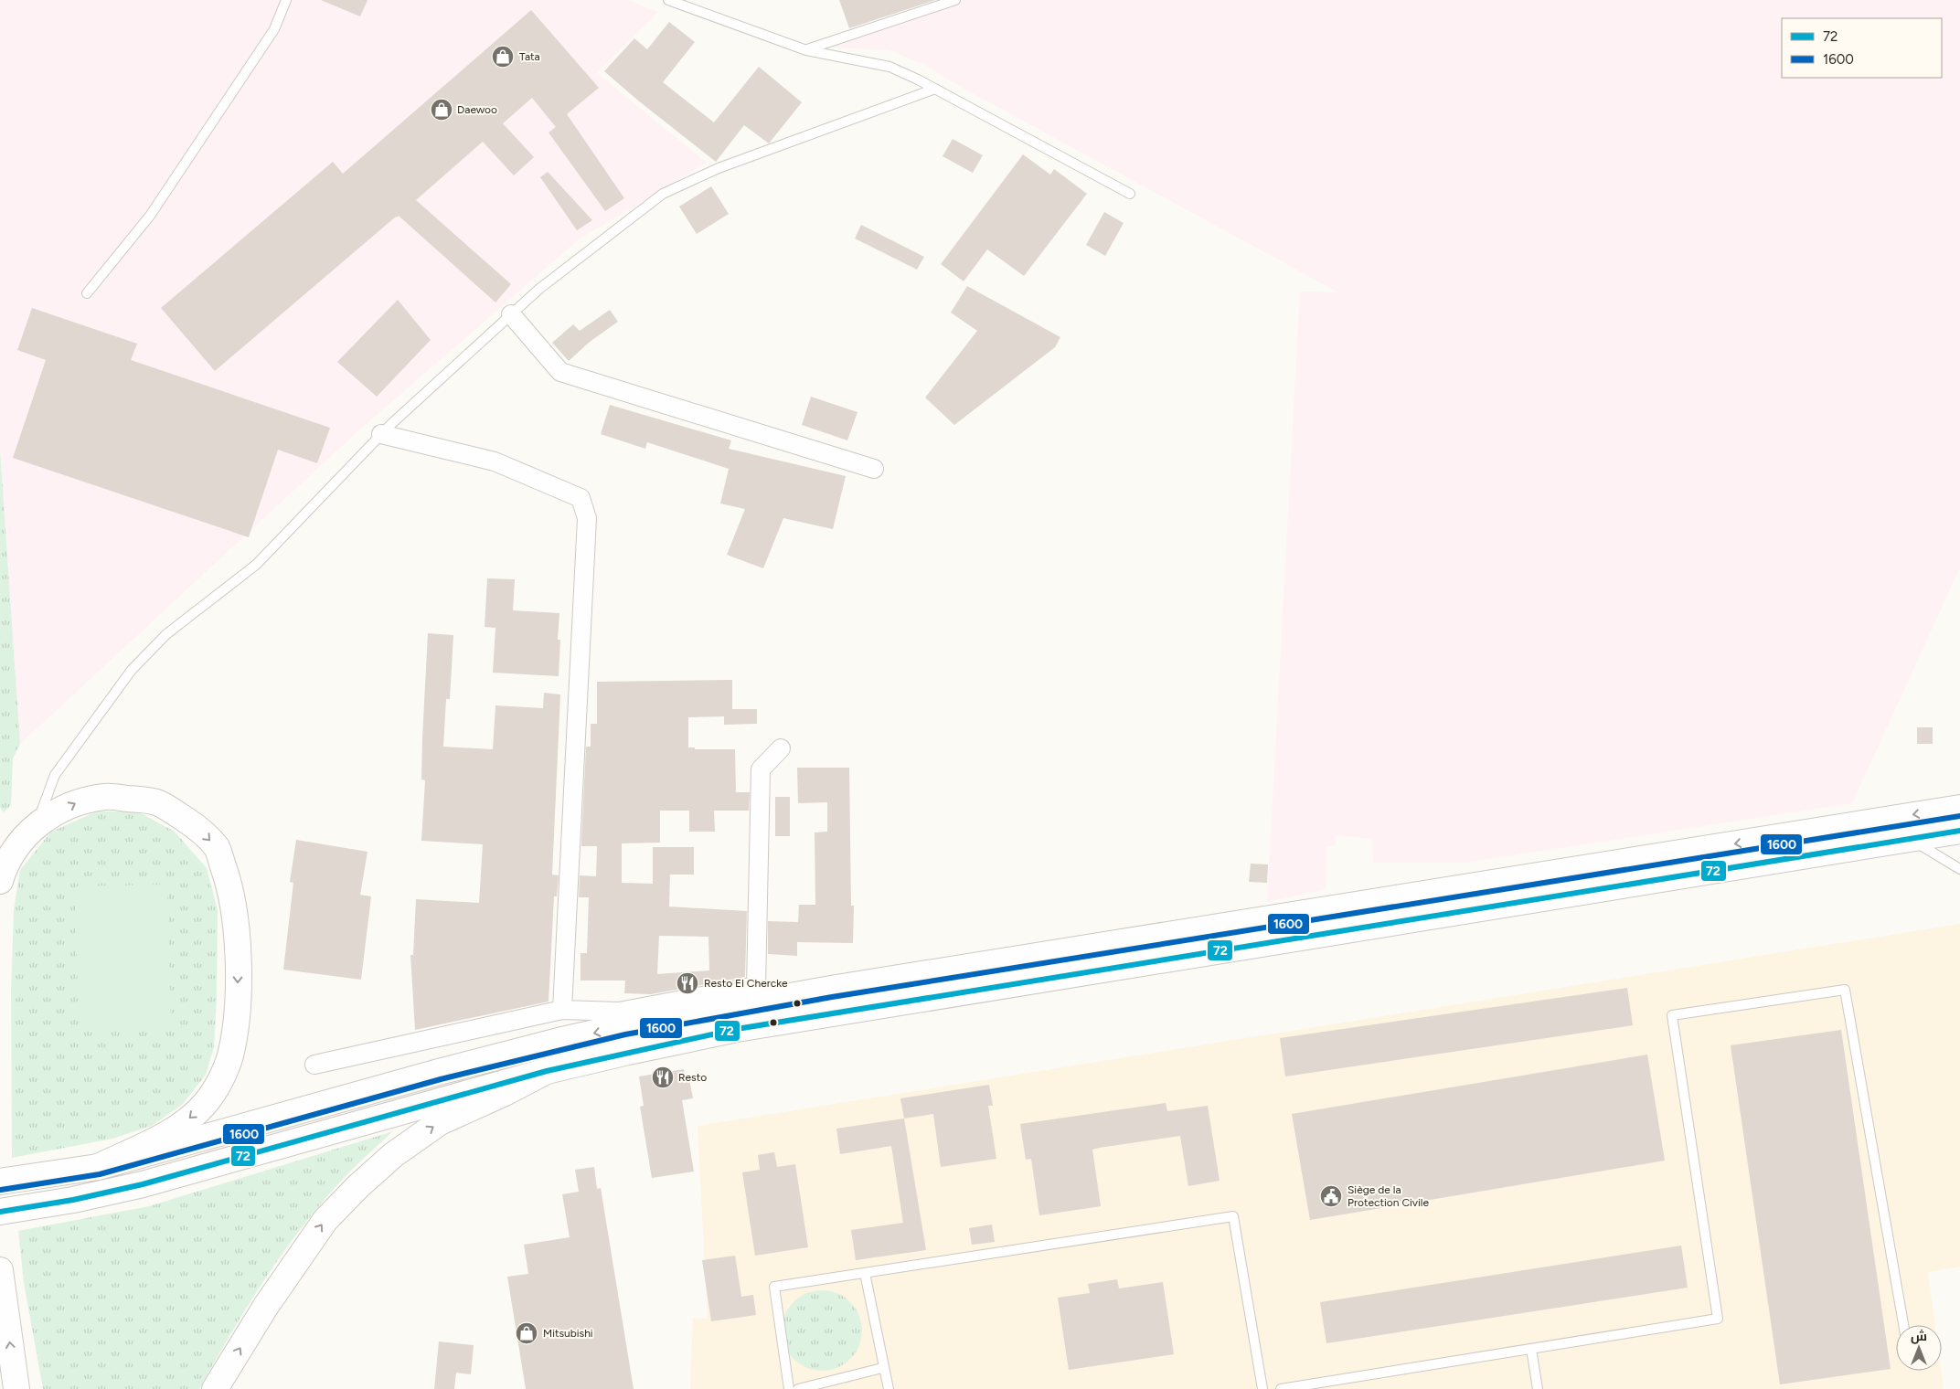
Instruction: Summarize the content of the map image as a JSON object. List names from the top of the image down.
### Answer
{
  "places": {
    "shop": ["Tata", "Daewoo", "Mitsubishi"],
    "restaurant": ["Resto El Chercke", "Resto"],
    "public building": ["Siège de la Protection Civile"]
  },
  "lines": ["transit line 1600", "transit line 72"],
  "legend": ["72", "1600"],
  "north": "top"
}
